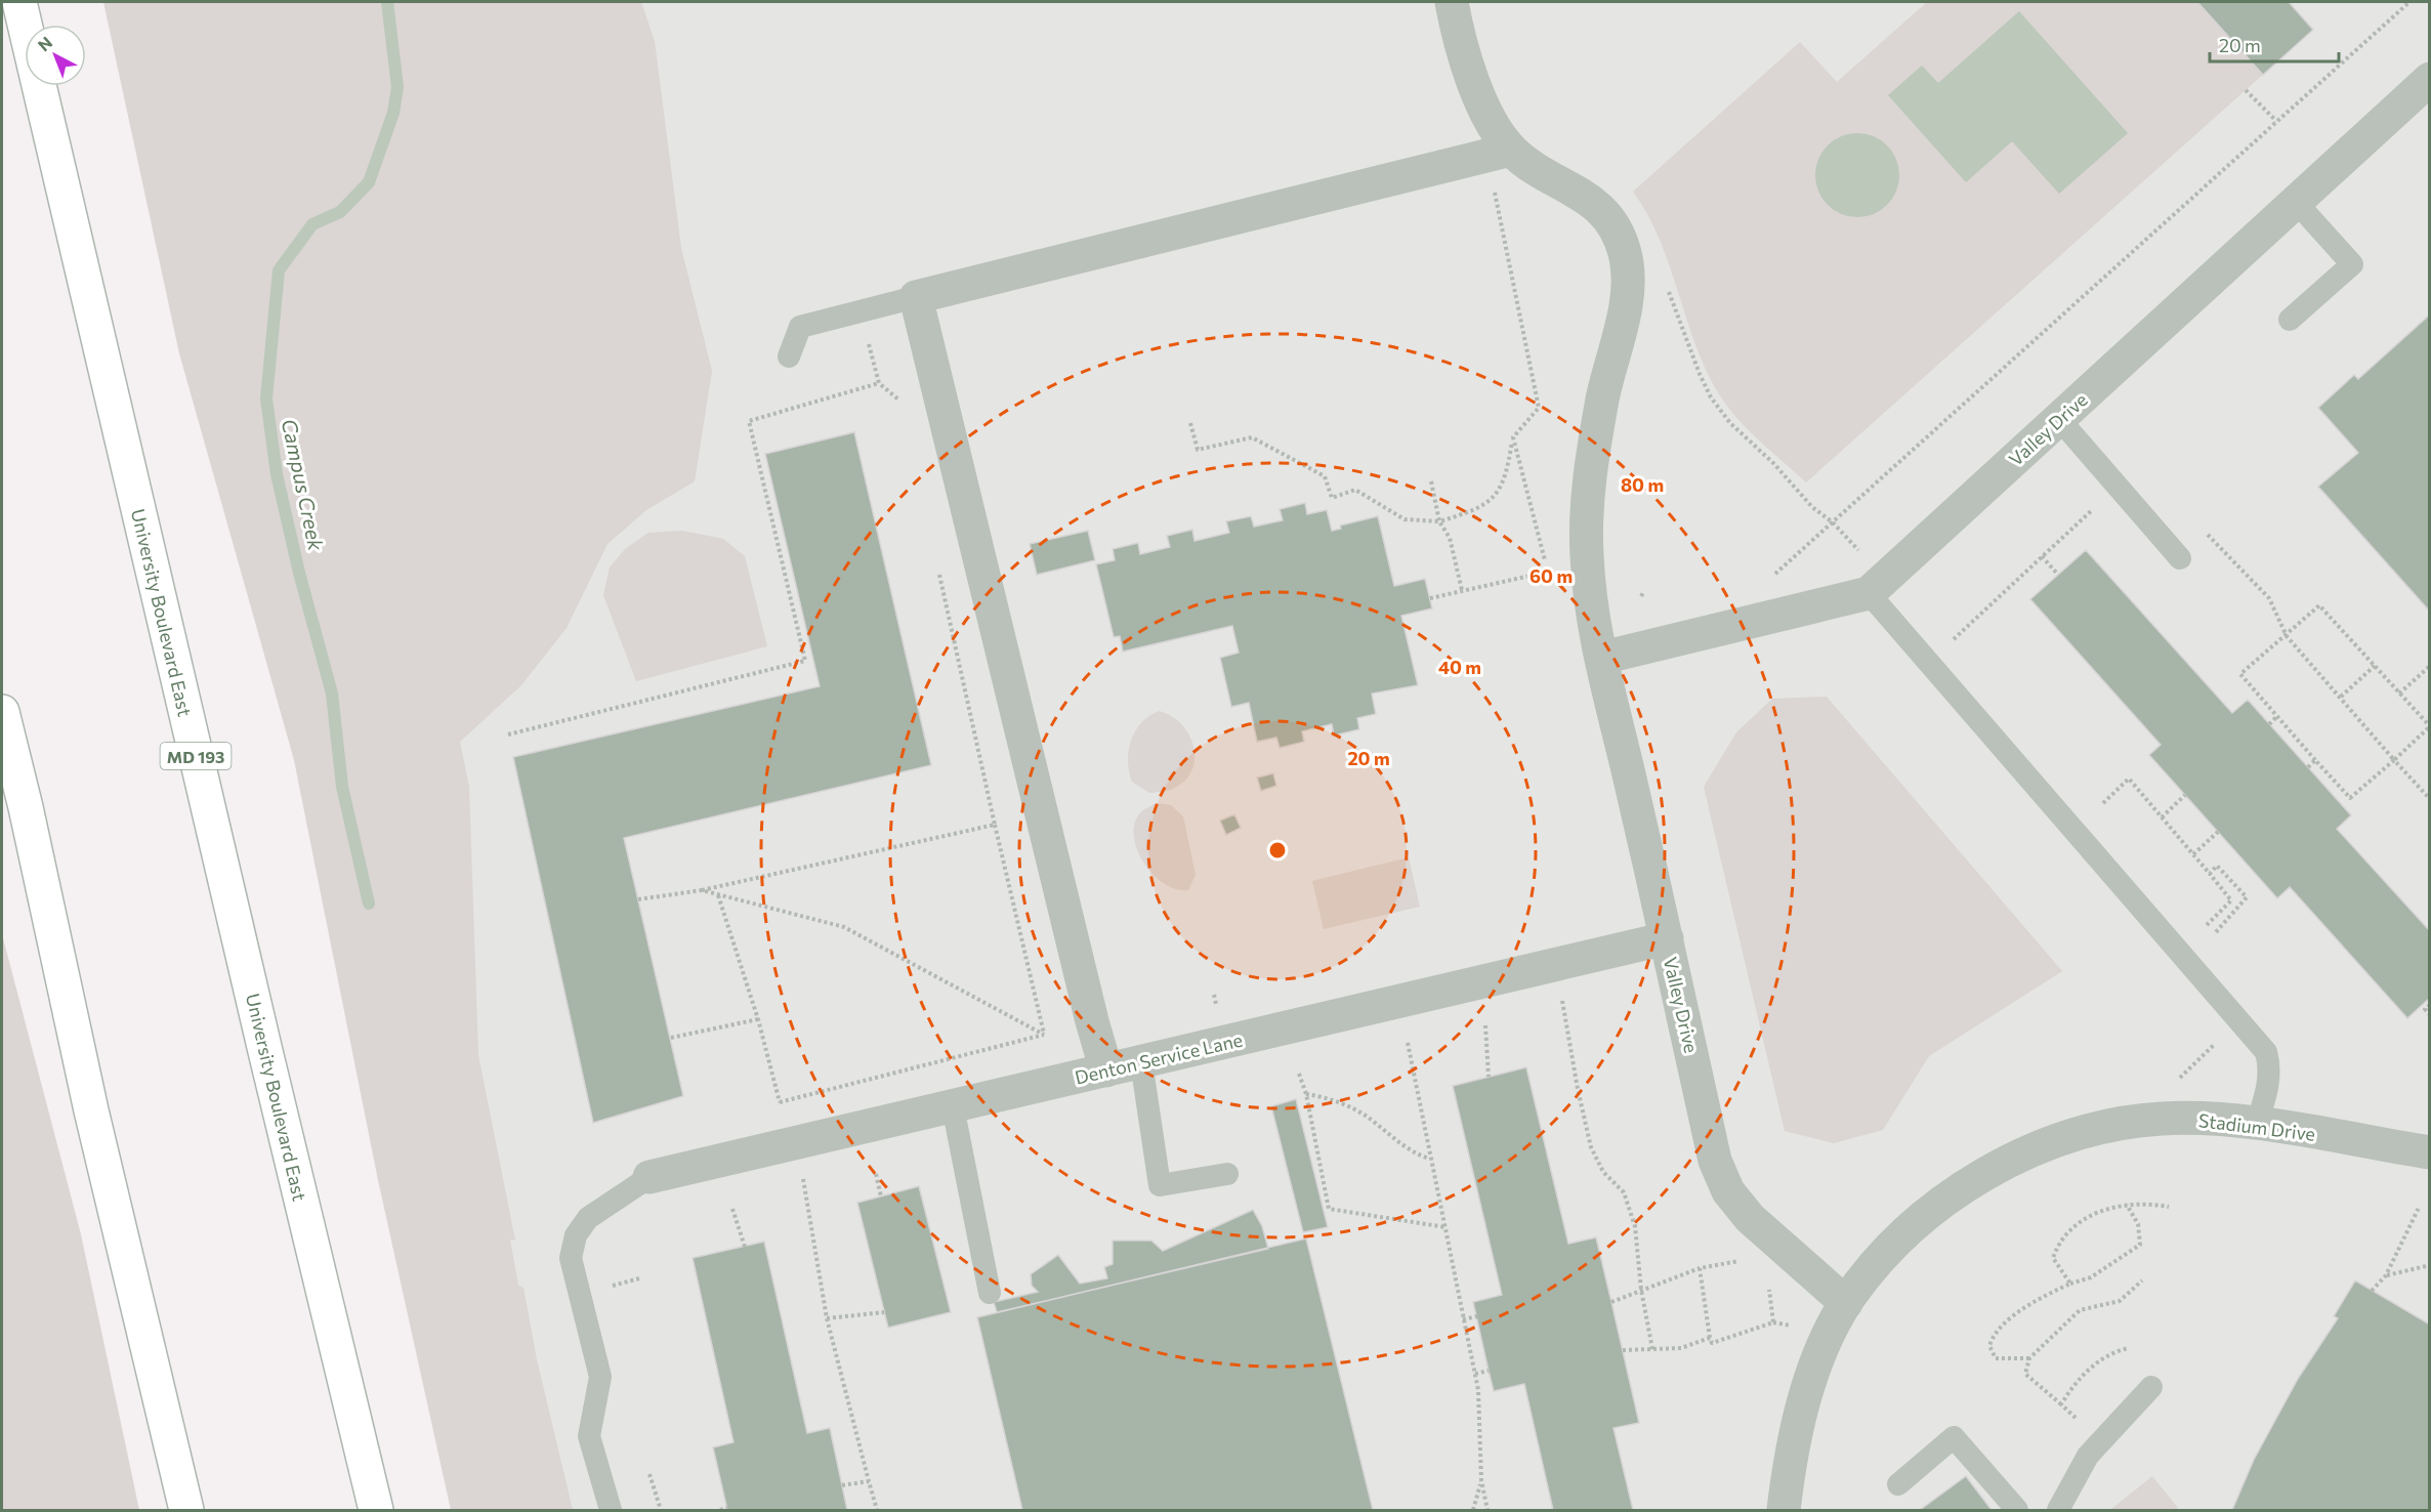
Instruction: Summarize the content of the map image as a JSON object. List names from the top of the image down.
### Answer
{
  "streets": {
    "main road": ["University Boulevard East", "MD 193"],
    "street": ["Valley Drive", "Denton Service Lane", "Stadium Drive"]
  },
  "crossings": [
    ["Valley Drive", "Denton Service Lane"],
    ["Valley Drive", "Stadium Drive"]
  ],
  "water": ["Campus Creek"],
  "scale_bar": "20 m",
  "north": "top left",
  "rings": [
    "80 m",
    "60 m",
    "40 m",
    "20 m"
  ]
}
